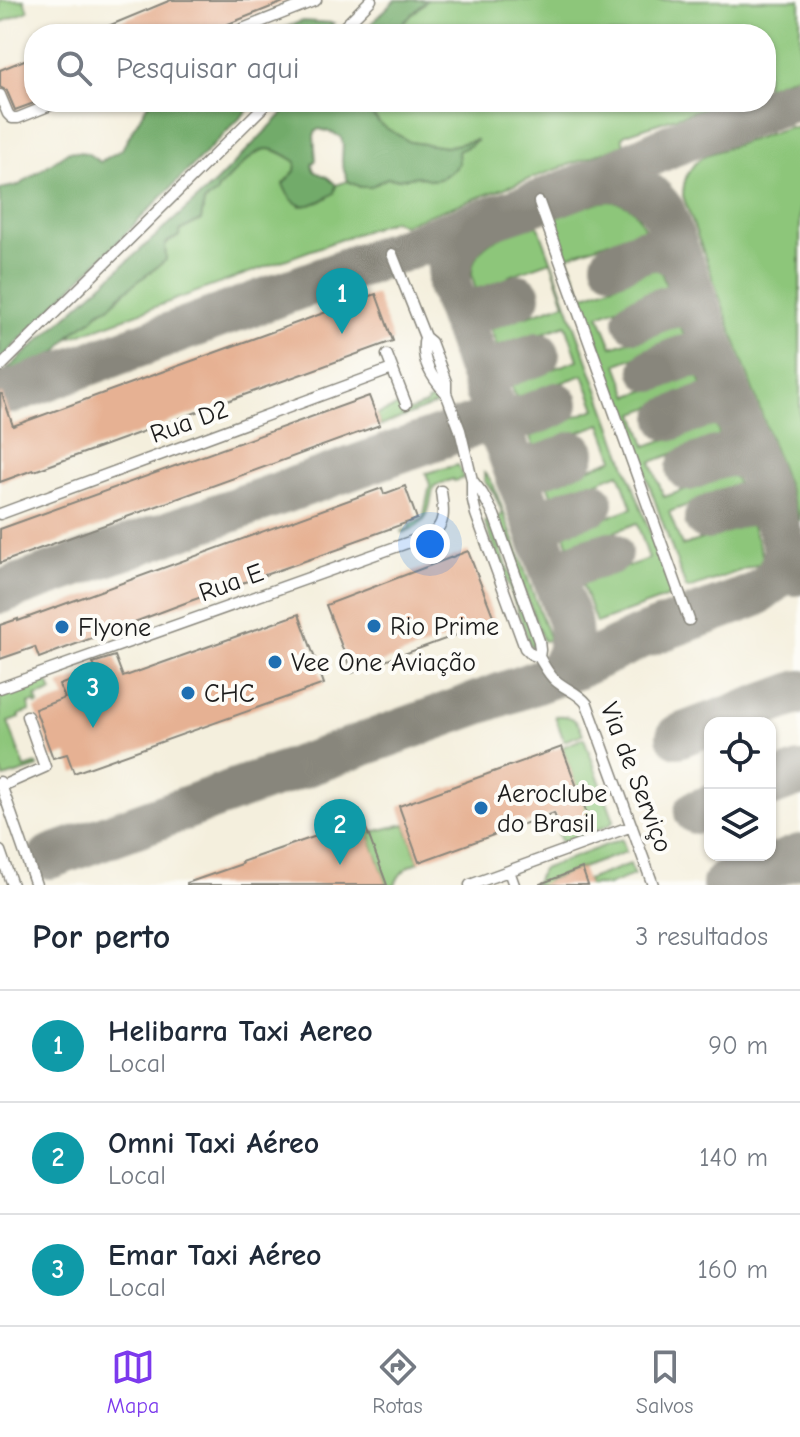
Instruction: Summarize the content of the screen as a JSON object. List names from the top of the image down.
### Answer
{
  "streets": {
    "lane": ["Rua D2", "Rua E", "Via de Serviço"]
  },
  "places": [
    "Rio Prime",
    "Flyone",
    "Vee One Aviação",
    "CHC",
    "Aeroclube do Brasil"
  ],
  "page": {
    "search": "Pesquisar aqui",
    "pins": ["1", "3", "2"],
    "heading": ["Por perto", "3 resultados"],
    "list": [
      {
        "mark": "1",
        "name": "Helibarra Taxi Aereo",
        "note": "Local",
        "value": "90 m"
      },
      {
        "mark": "2",
        "name": "Omni Taxi Aéreo",
        "note": "Local",
        "value": "140 m"
      },
      {
        "mark": "3",
        "name": "Emar Taxi Aéreo",
        "note": "Local",
        "value": "160 m"
      }
    ],
    "nav": ["Mapa", "Rotas", "Salvos"]
  }
}
